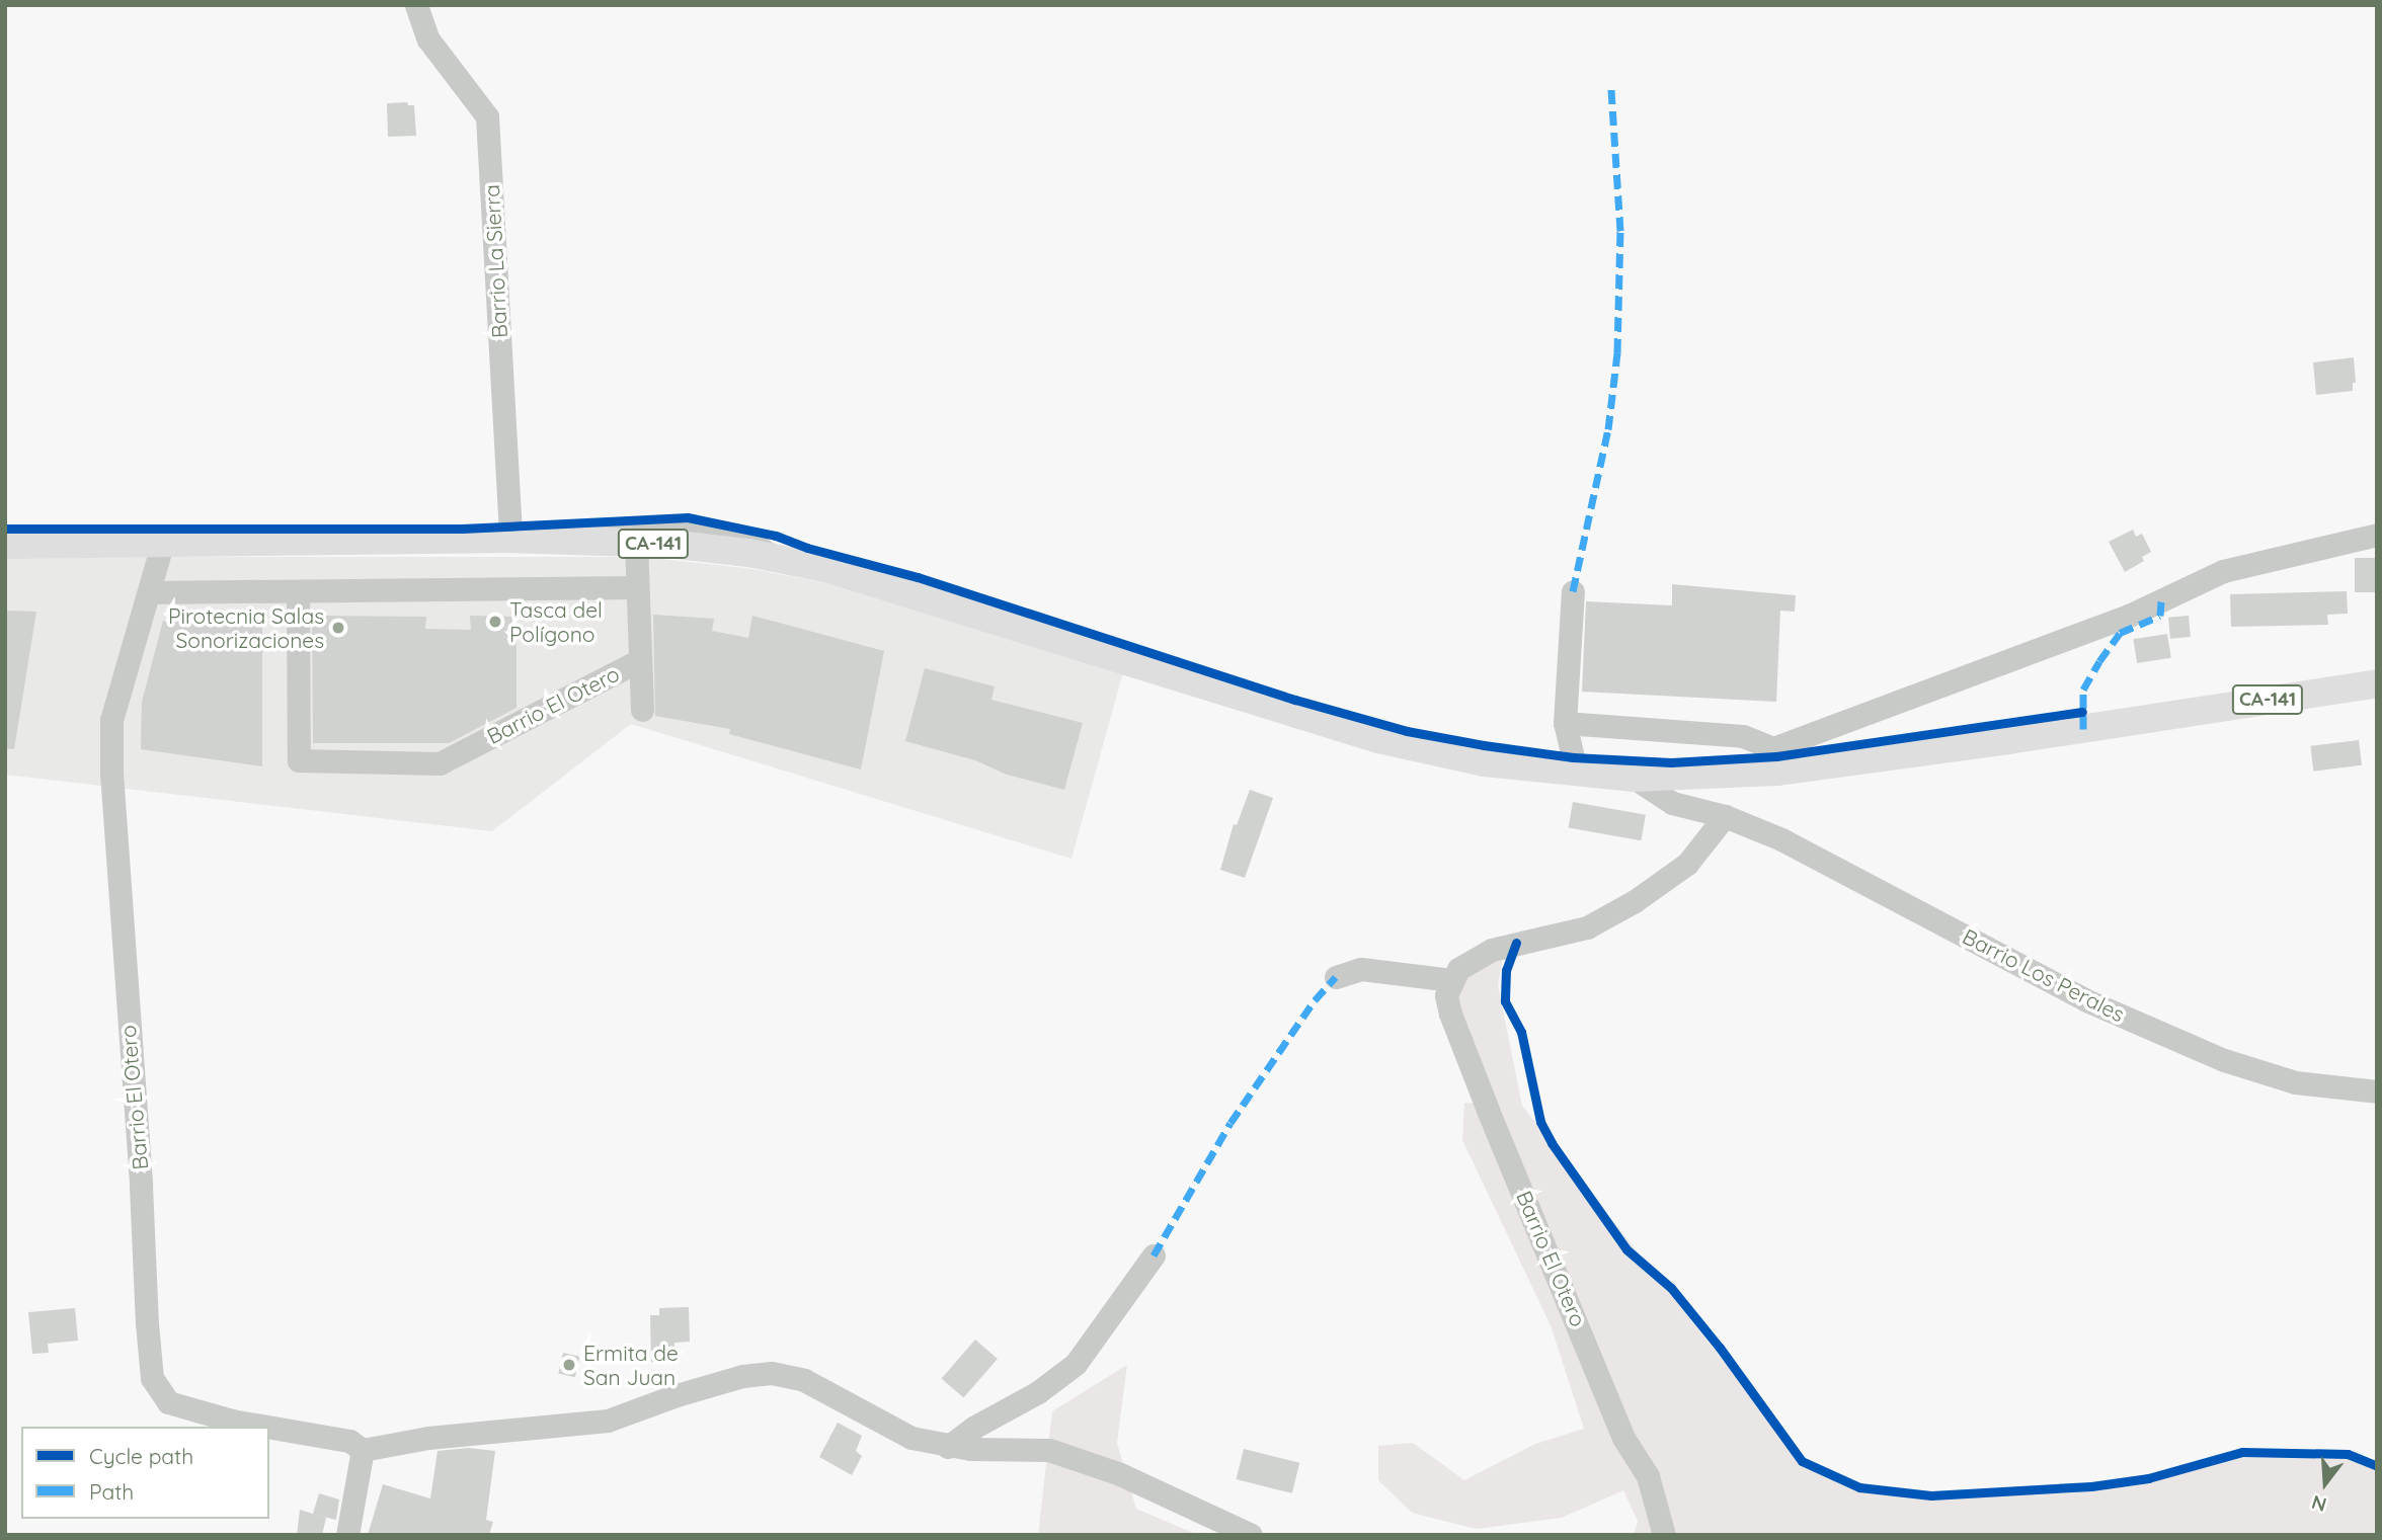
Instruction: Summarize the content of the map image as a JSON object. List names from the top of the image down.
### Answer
{
  "streets": {
    "main road": ["CA-141", "Barrio Los Perales"],
    "street": ["Barrio La Sierra", "Barrio El Otero"]
  },
  "crossings": [
    ["Barrio La Sierra", "CA-141"],
    ["CA-141", "Barrio El Otero"],
    ["CA-141", "Barrio Los Perales"]
  ],
  "places": ["Tasca del Polígono", "Pirotecnia Salas Sonorizaciones", "Ermita de San Juan"],
  "legend": ["Cycle path", "Path"],
  "north": "bottom"
}
